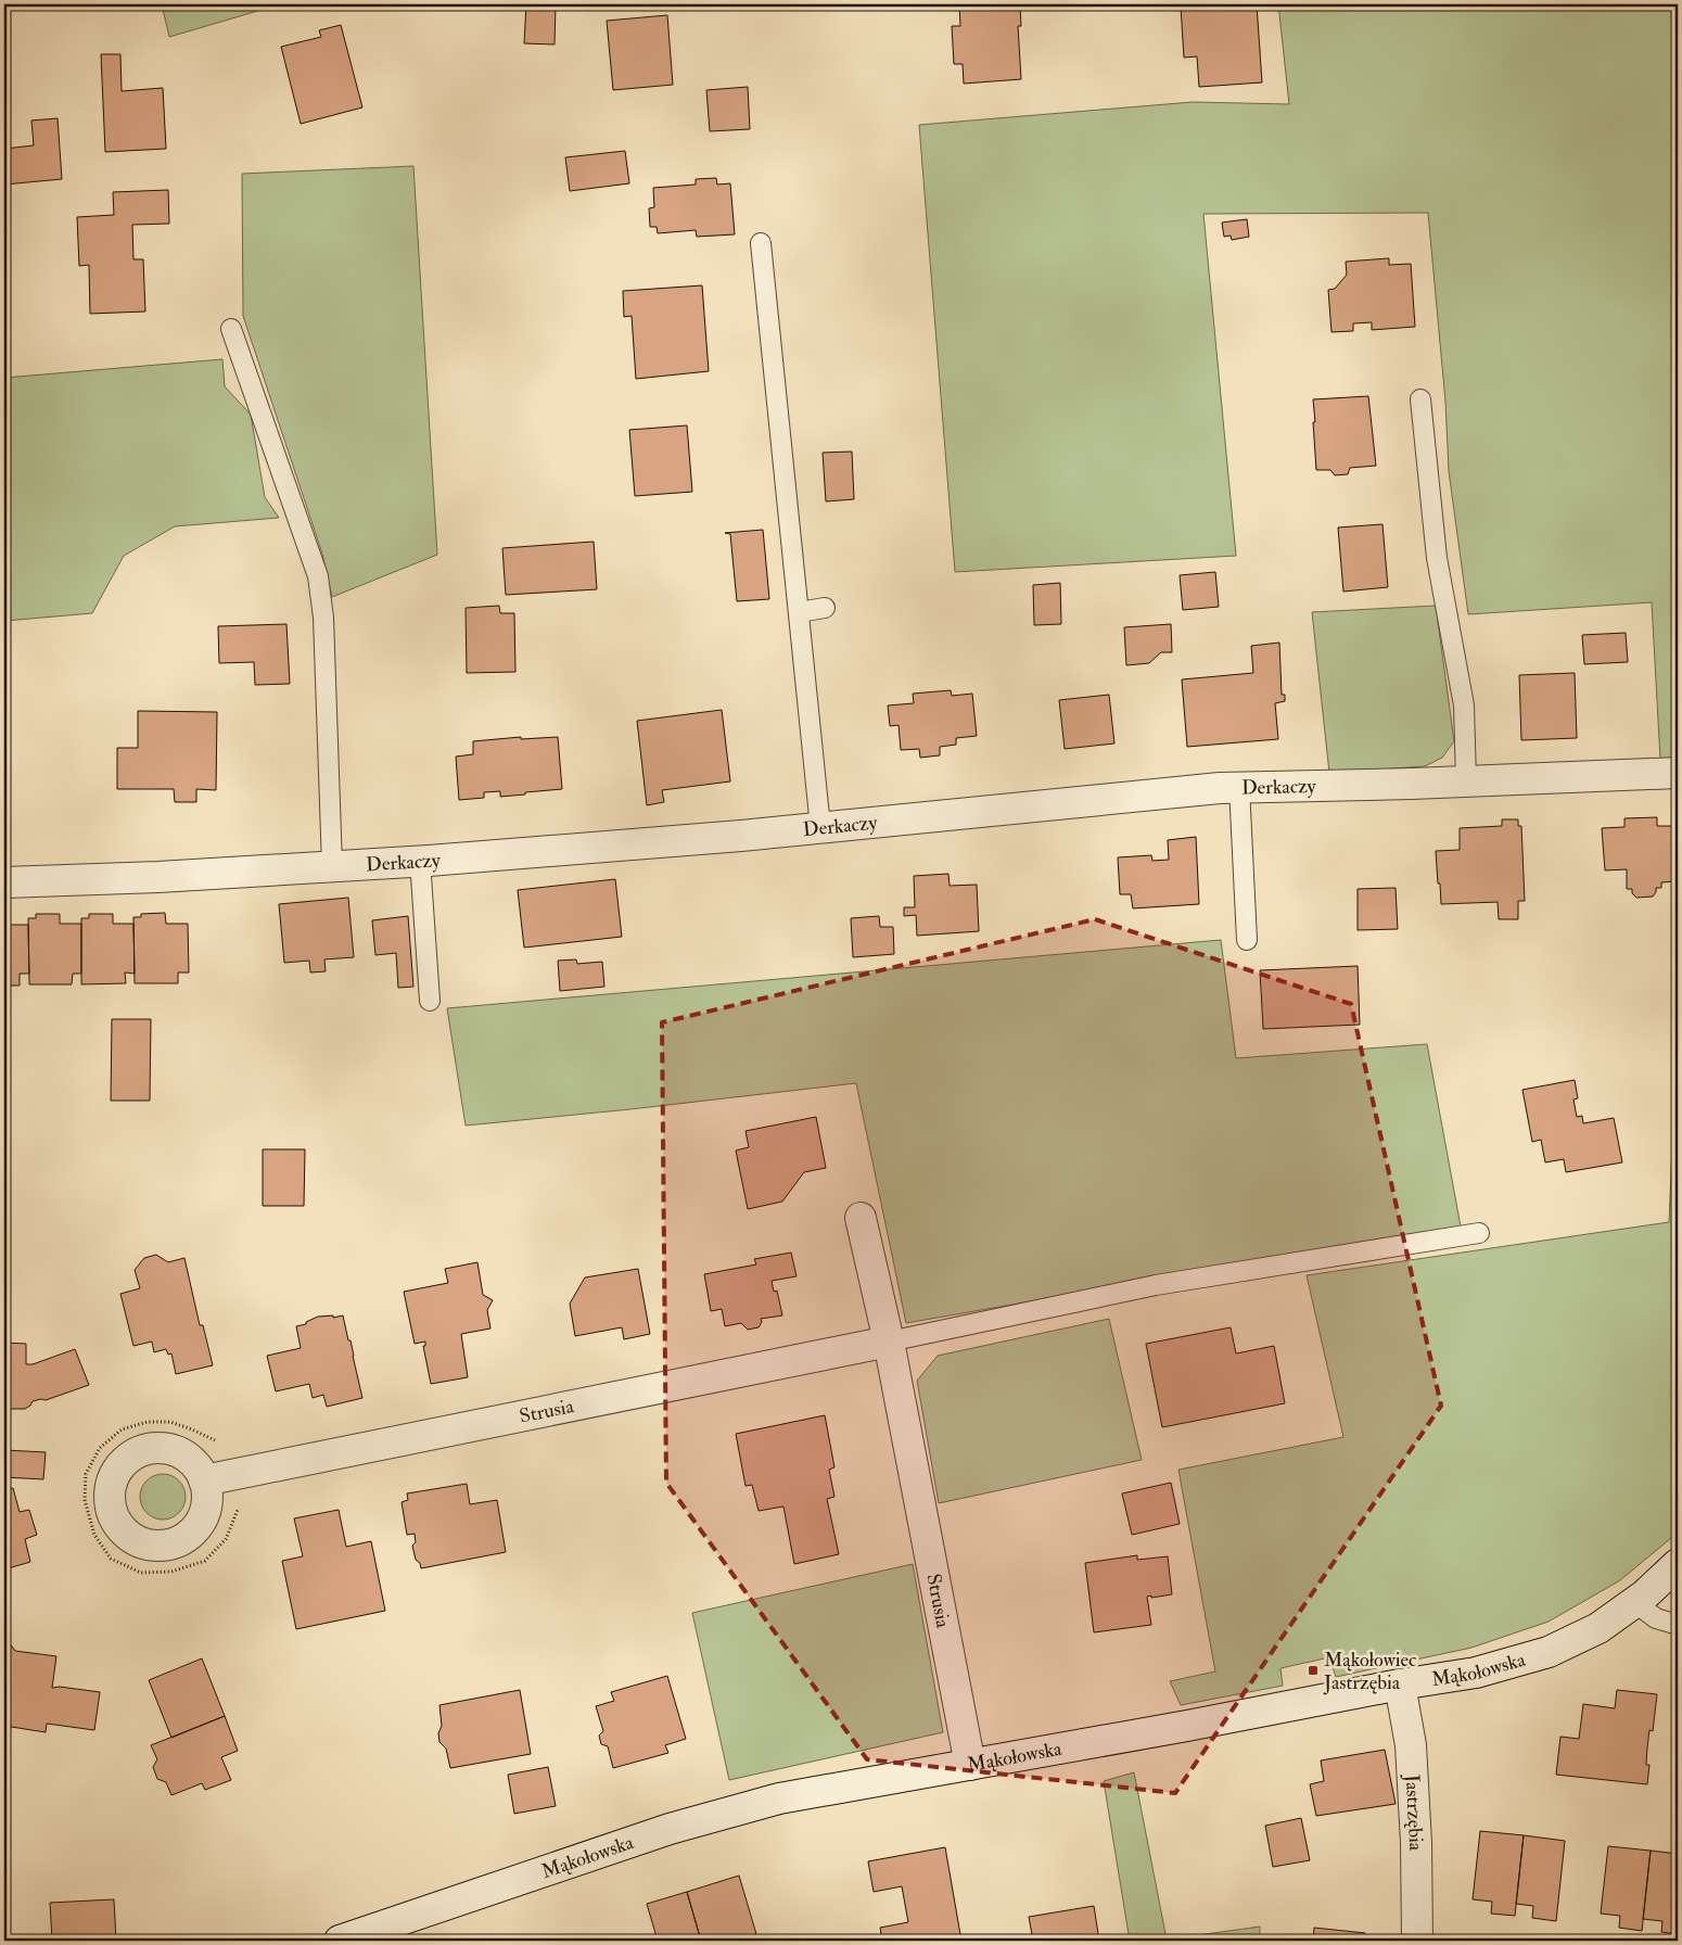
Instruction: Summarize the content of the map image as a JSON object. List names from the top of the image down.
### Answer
{
  "streets": {
    "street": [
      "Derkaczy",
      "Strusia",
      "Mąkołowska",
      "Jastrzębia"
    ]
  },
  "crossings": [
    ["Strusia", "Mąkołowska"],
    ["Mąkołowska", "Jastrzębia"]
  ],
  "places": {
    "transit": ["Mąkołowiec Jastrzębia"]
  }
}
